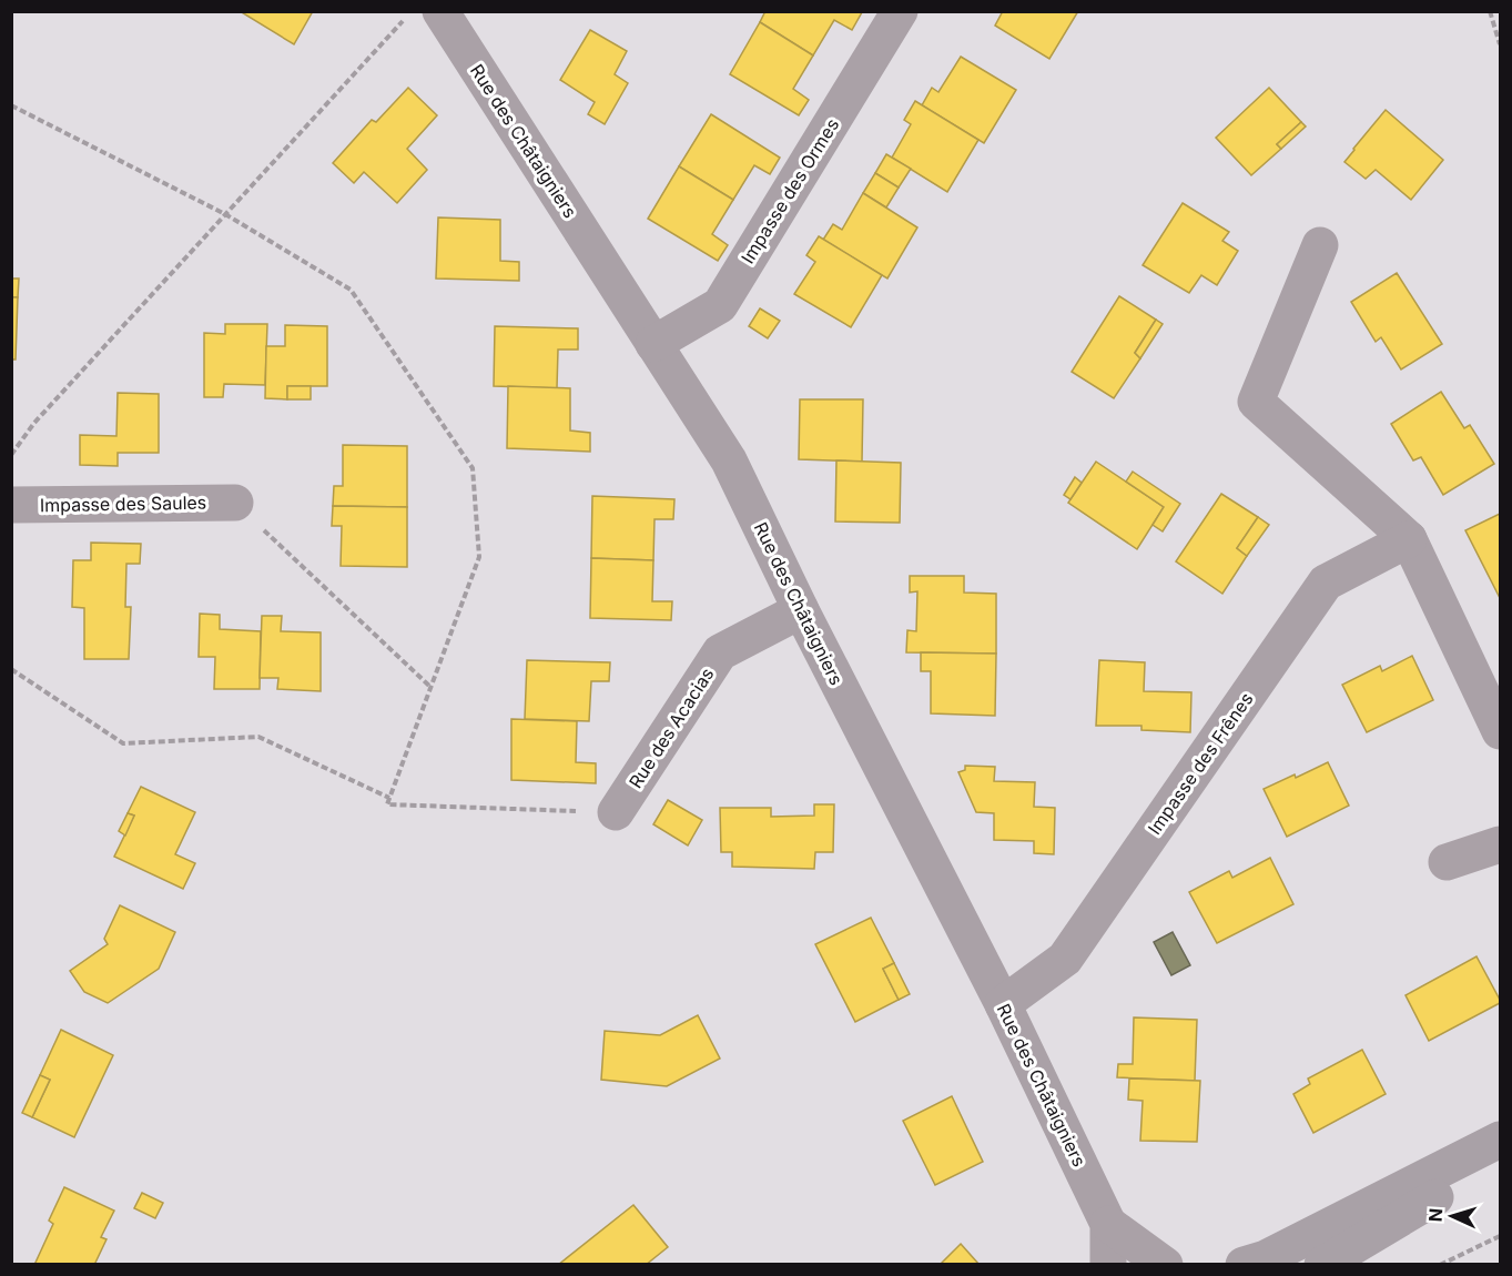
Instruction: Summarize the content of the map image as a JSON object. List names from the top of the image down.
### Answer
{
  "streets": {
    "street": [
      "Rue des Châtaigniers",
      "Impasse des Ormes",
      "Impasse des Saules",
      "Rue des Acacias",
      "Impasse des Frênes"
    ]
  },
  "crossings": [
    ["Rue des Châtaigniers", "Impasse des Ormes"],
    ["Rue des Châtaigniers", "Rue des Acacias"],
    ["Rue des Châtaigniers", "Impasse des Frênes"]
  ],
  "north": "left"
}
